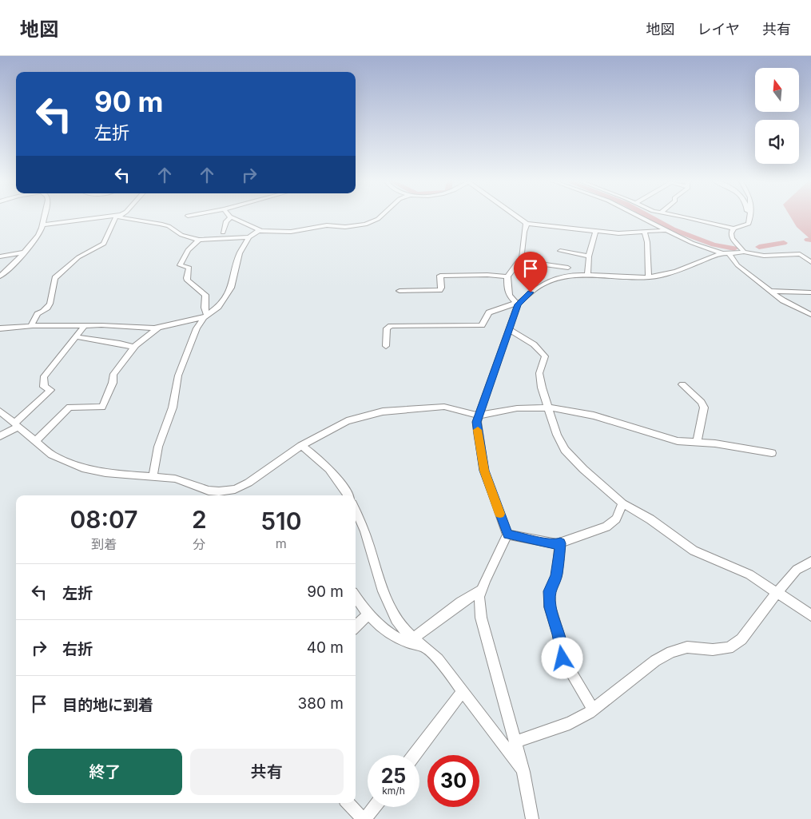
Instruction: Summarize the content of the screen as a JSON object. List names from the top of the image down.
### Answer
{
  "north": "top",
  "page": {
    "header": "地図",
    "nav": ["地図", "レイヤ", "共有"],
    "turn": ["90 m", "左折"],
    "eta": [
      "08:07",
      "到着",
      "2",
      "分",
      "510",
      "m"
    ],
    "list": [
      {
        "name": "左折",
        "value": "90 m"
      },
      {
        "name": "右折",
        "value": "40 m"
      },
      {
        "name": "目的地に到着",
        "value": "380 m"
      }
    ],
    "buttons": ["終了", "共有"],
    "speed": "25 km/h",
    "limit": "30"
  }
}
